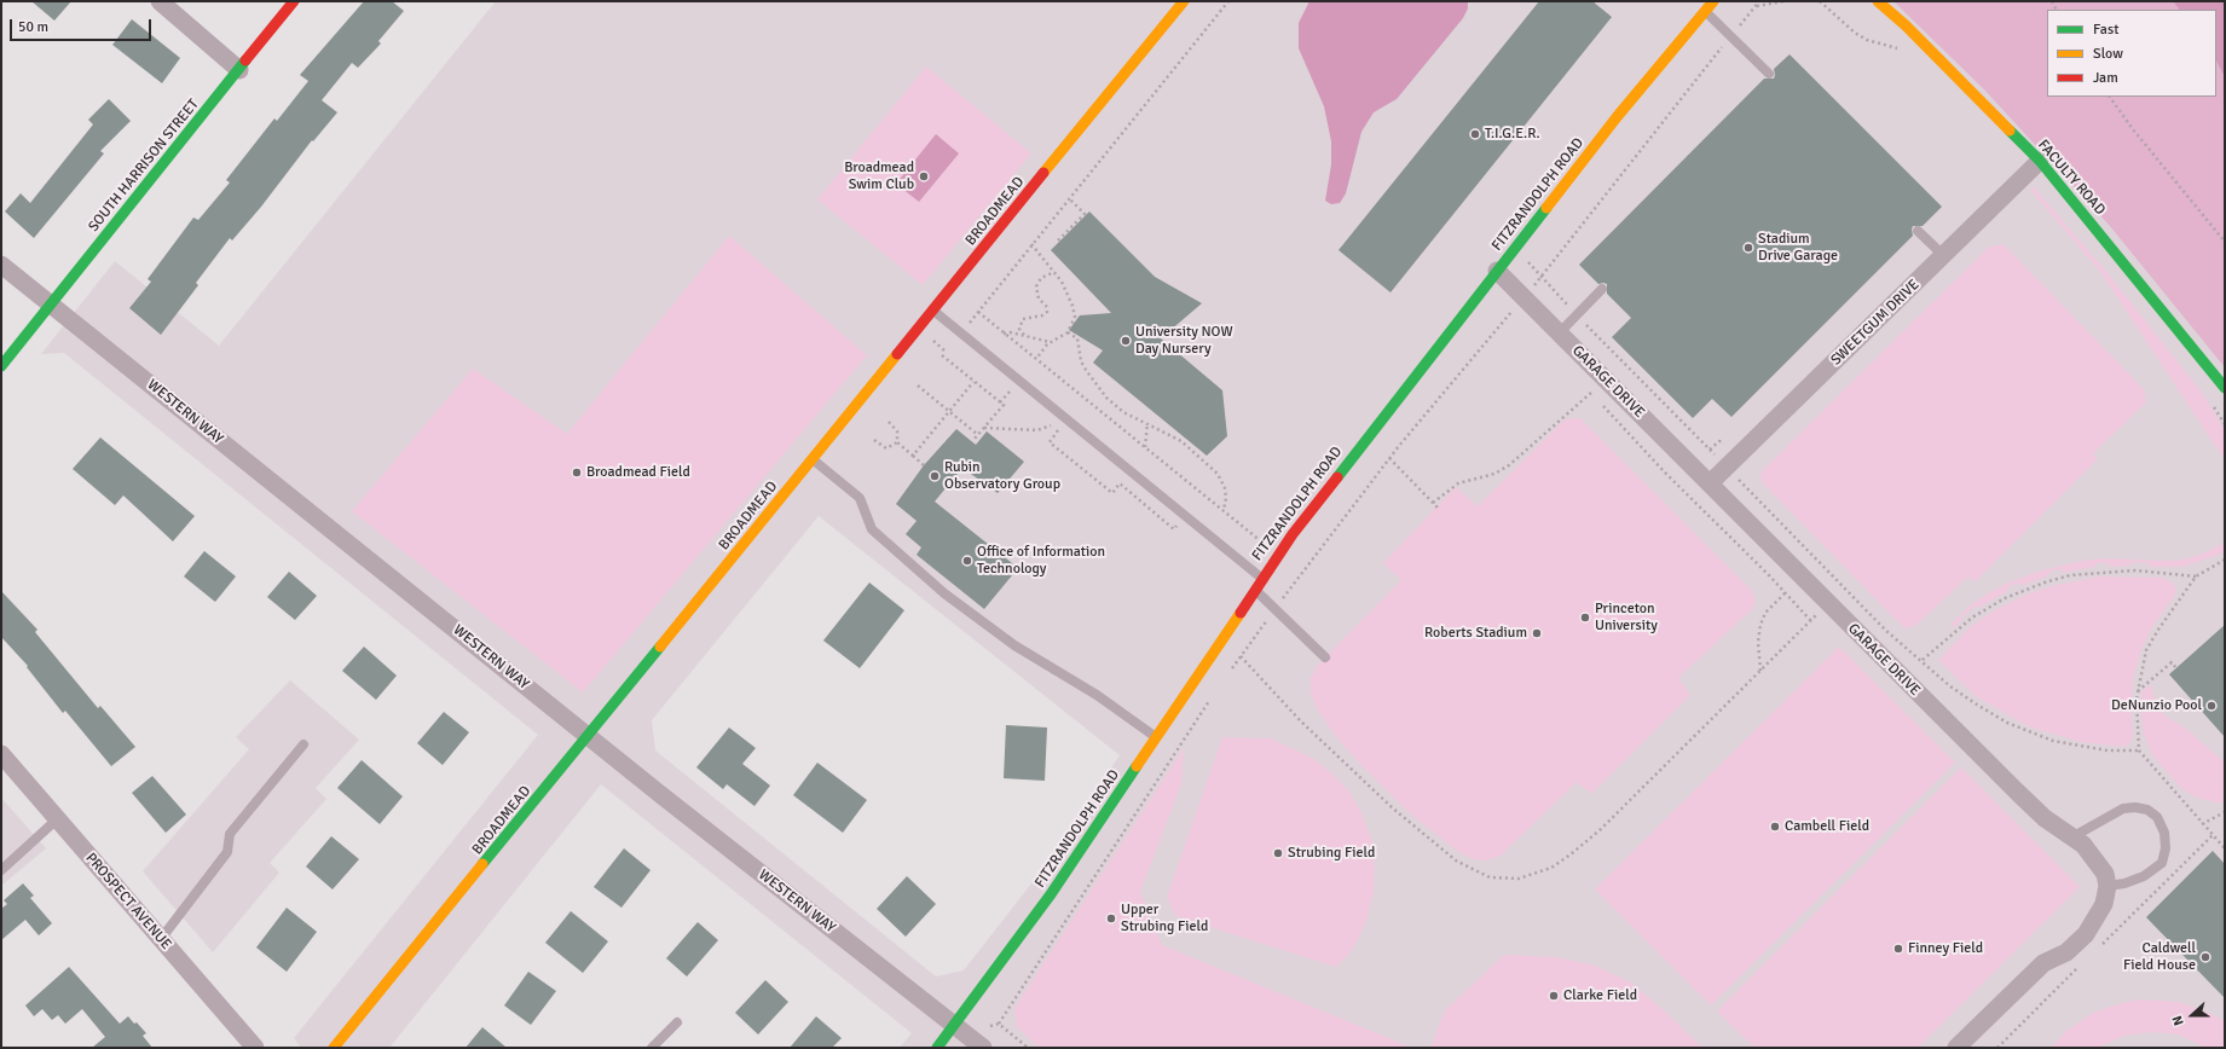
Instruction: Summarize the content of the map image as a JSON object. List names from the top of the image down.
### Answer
{
  "streets": {
    "street": [
      "SOUTH HARRISON STREET",
      "FACULTY ROAD",
      "FITZRANDOLPH ROAD",
      "BROADMEAD",
      "SWEETGUM DRIVE",
      "GARAGE DRIVE",
      "WESTERN WAY",
      "PROSPECT AVENUE"
    ]
  },
  "crossings": [
    ["SOUTH HARRISON STREET", "WESTERN WAY"],
    ["FACULTY ROAD", "SWEETGUM DRIVE"],
    ["FITZRANDOLPH ROAD", "GARAGE DRIVE"],
    ["FITZRANDOLPH ROAD", "WESTERN WAY"],
    ["BROADMEAD", "WESTERN WAY"],
    ["SWEETGUM DRIVE", "GARAGE DRIVE"]
  ],
  "places": [
    "T.I.G.E.R.",
    "Broadmead Swim Club",
    "Stadium Drive Garage",
    "University NOW Day Nursery",
    "Broadmead Field",
    "Rubin Observatory Group",
    "Office of Information Technology",
    "Princeton University",
    "Roberts Stadium",
    "DeNunzio Pool",
    "Cambell Field",
    "Strubing Field",
    "Upper Strubing Field",
    "Finney Field",
    "Caldwell Field House",
    "Clarke Field"
  ],
  "legend": ["Fast", "Slow", "Jam"],
  "scale_bar": "50 m",
  "north": "left"
}
